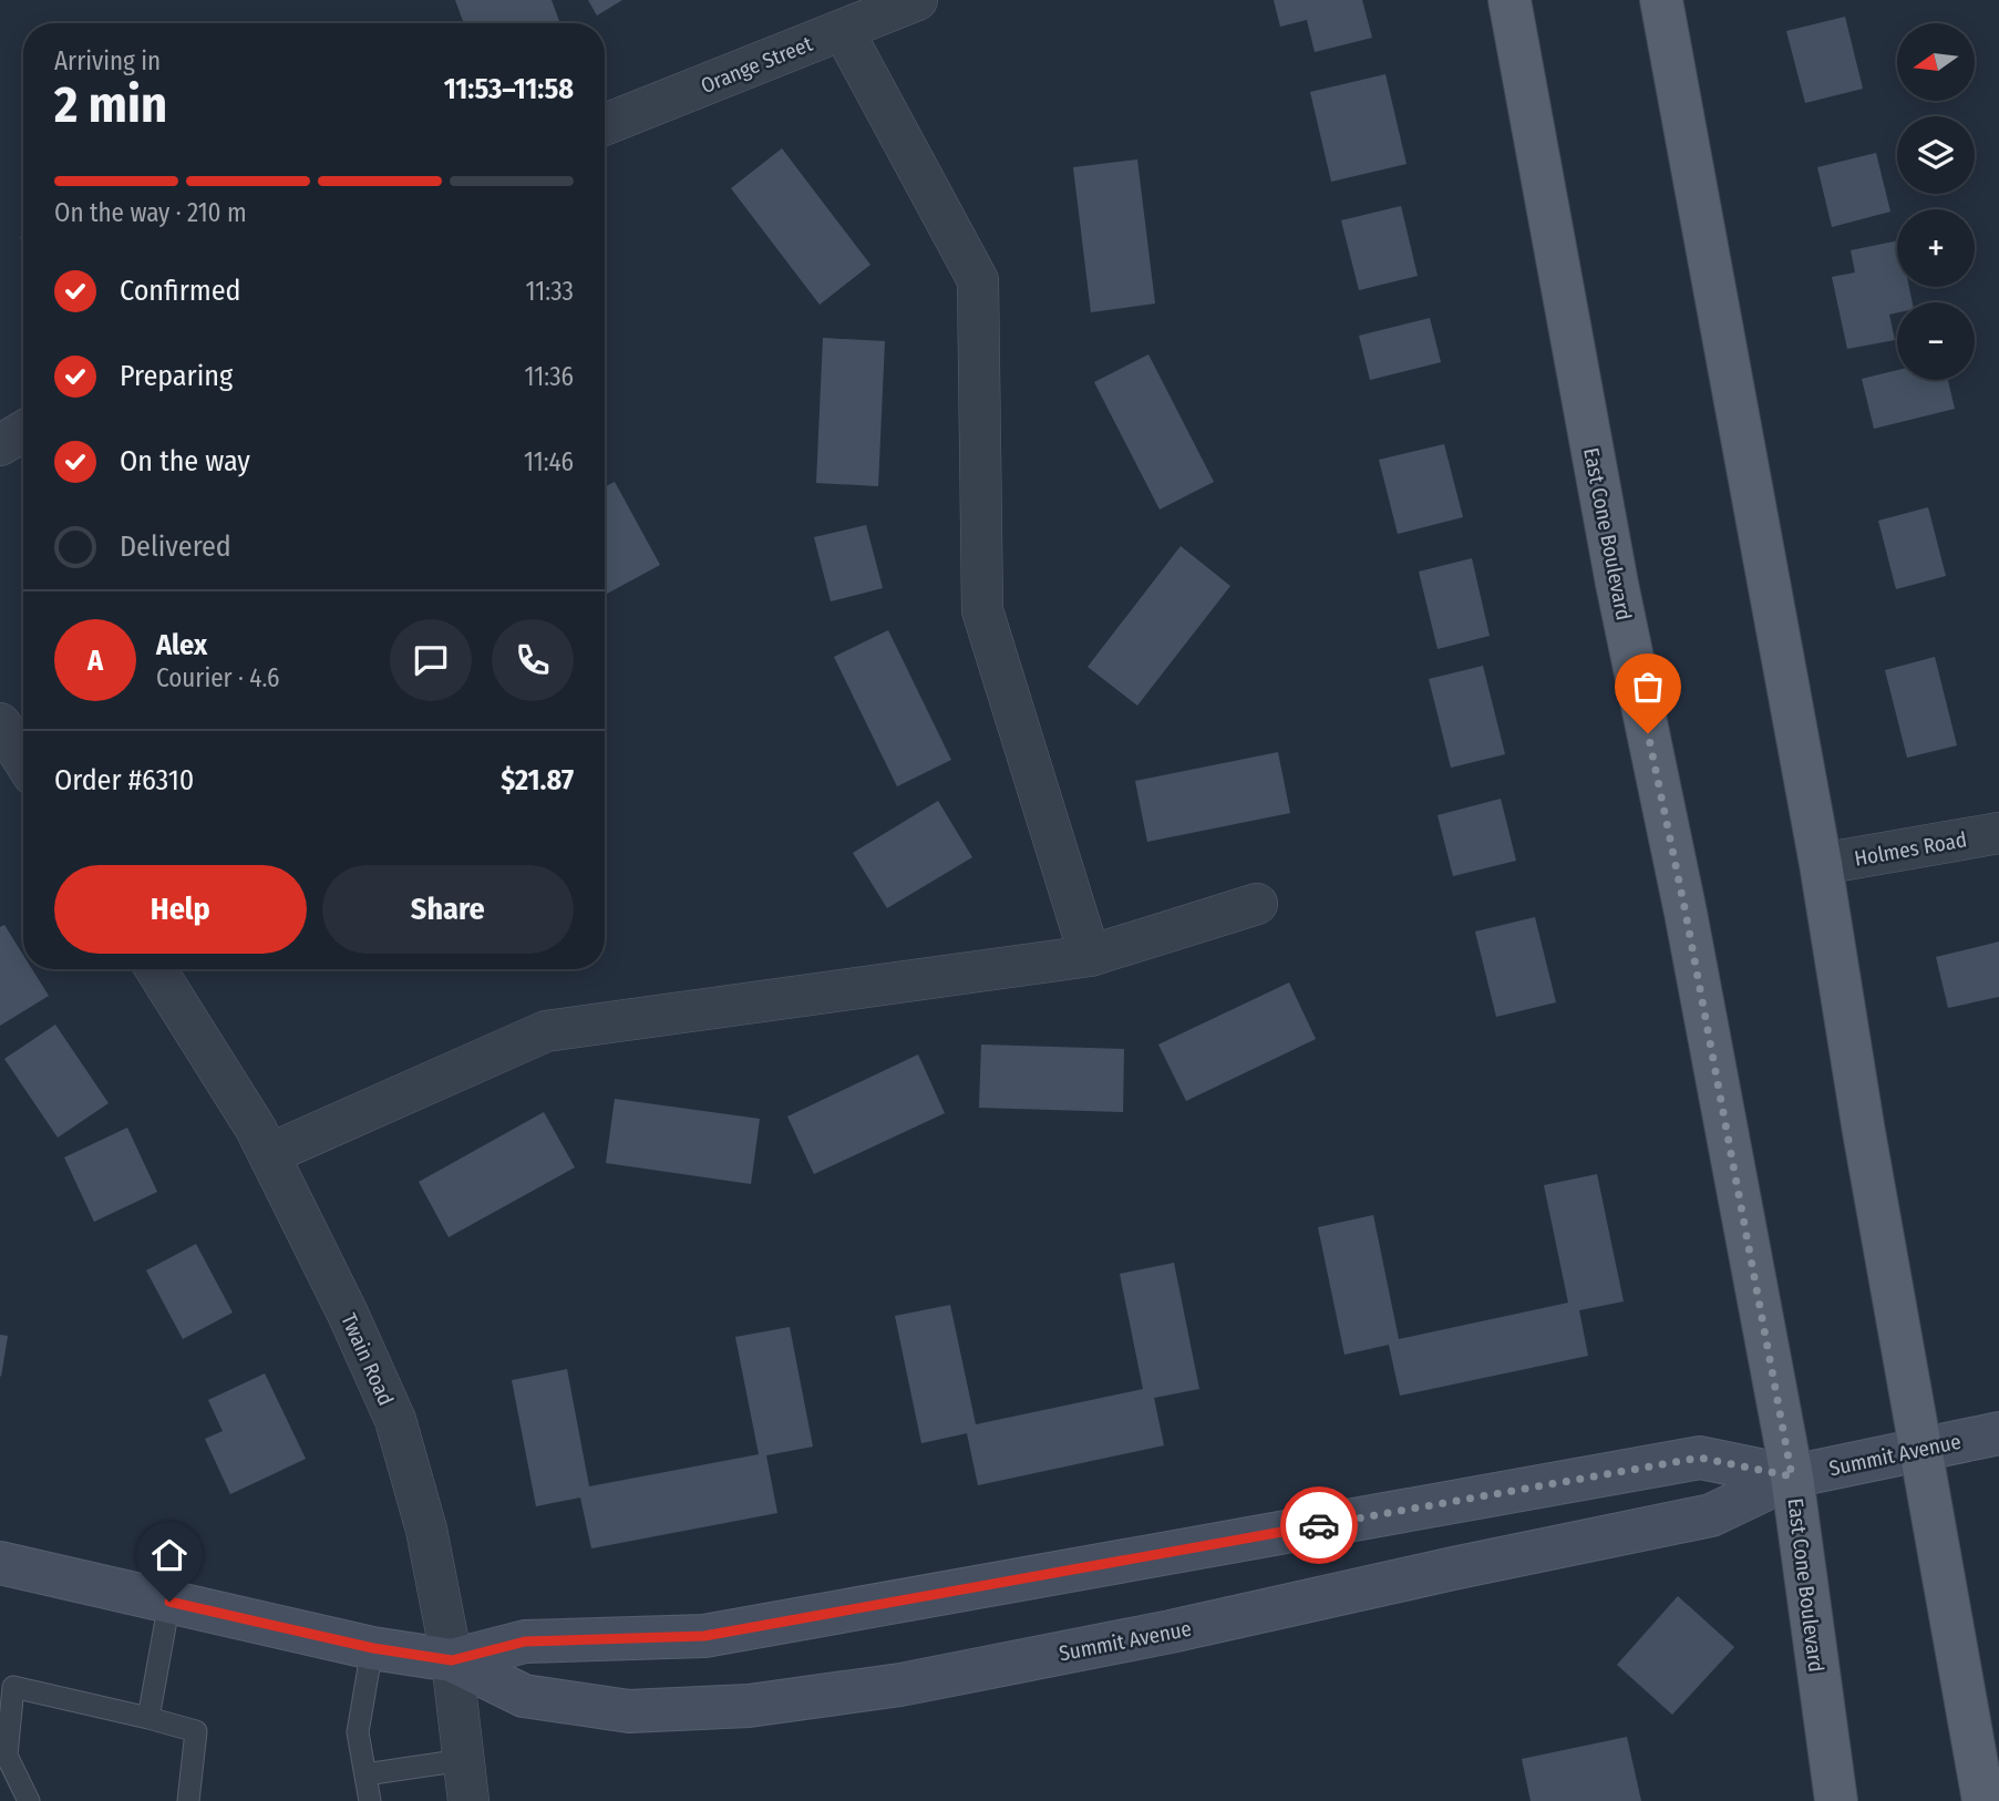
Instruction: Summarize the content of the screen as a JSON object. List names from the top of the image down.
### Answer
{
  "streets": {
    "main road": ["East Cone Boulevard", "Summit Avenue"],
    "street": ["Orange Street", "Holmes Road", "Twain Road"]
  },
  "crossings": [
    ["East Cone Boulevard", "Summit Avenue"],
    ["Twain Road", "Summit Avenue"]
  ],
  "north": "left",
  "page": {
    "map_buttons": ["+", "−"],
    "heading": ["2 min", "Arriving in", "11:53–11:58"],
    "panel": [
      "Alex",
      "Courier · 4.6",
      "Order #6310",
      "$21.87"
    ],
    "bar": "On the way · 210 m",
    "list": [
      ["Confirmed", "11:33"],
      ["Preparing", "11:36"],
      ["On the way", "11:46"],
      "Delivered"
    ],
    "round": "A",
    "buttons": ["Help", "Share"]
  }
}
